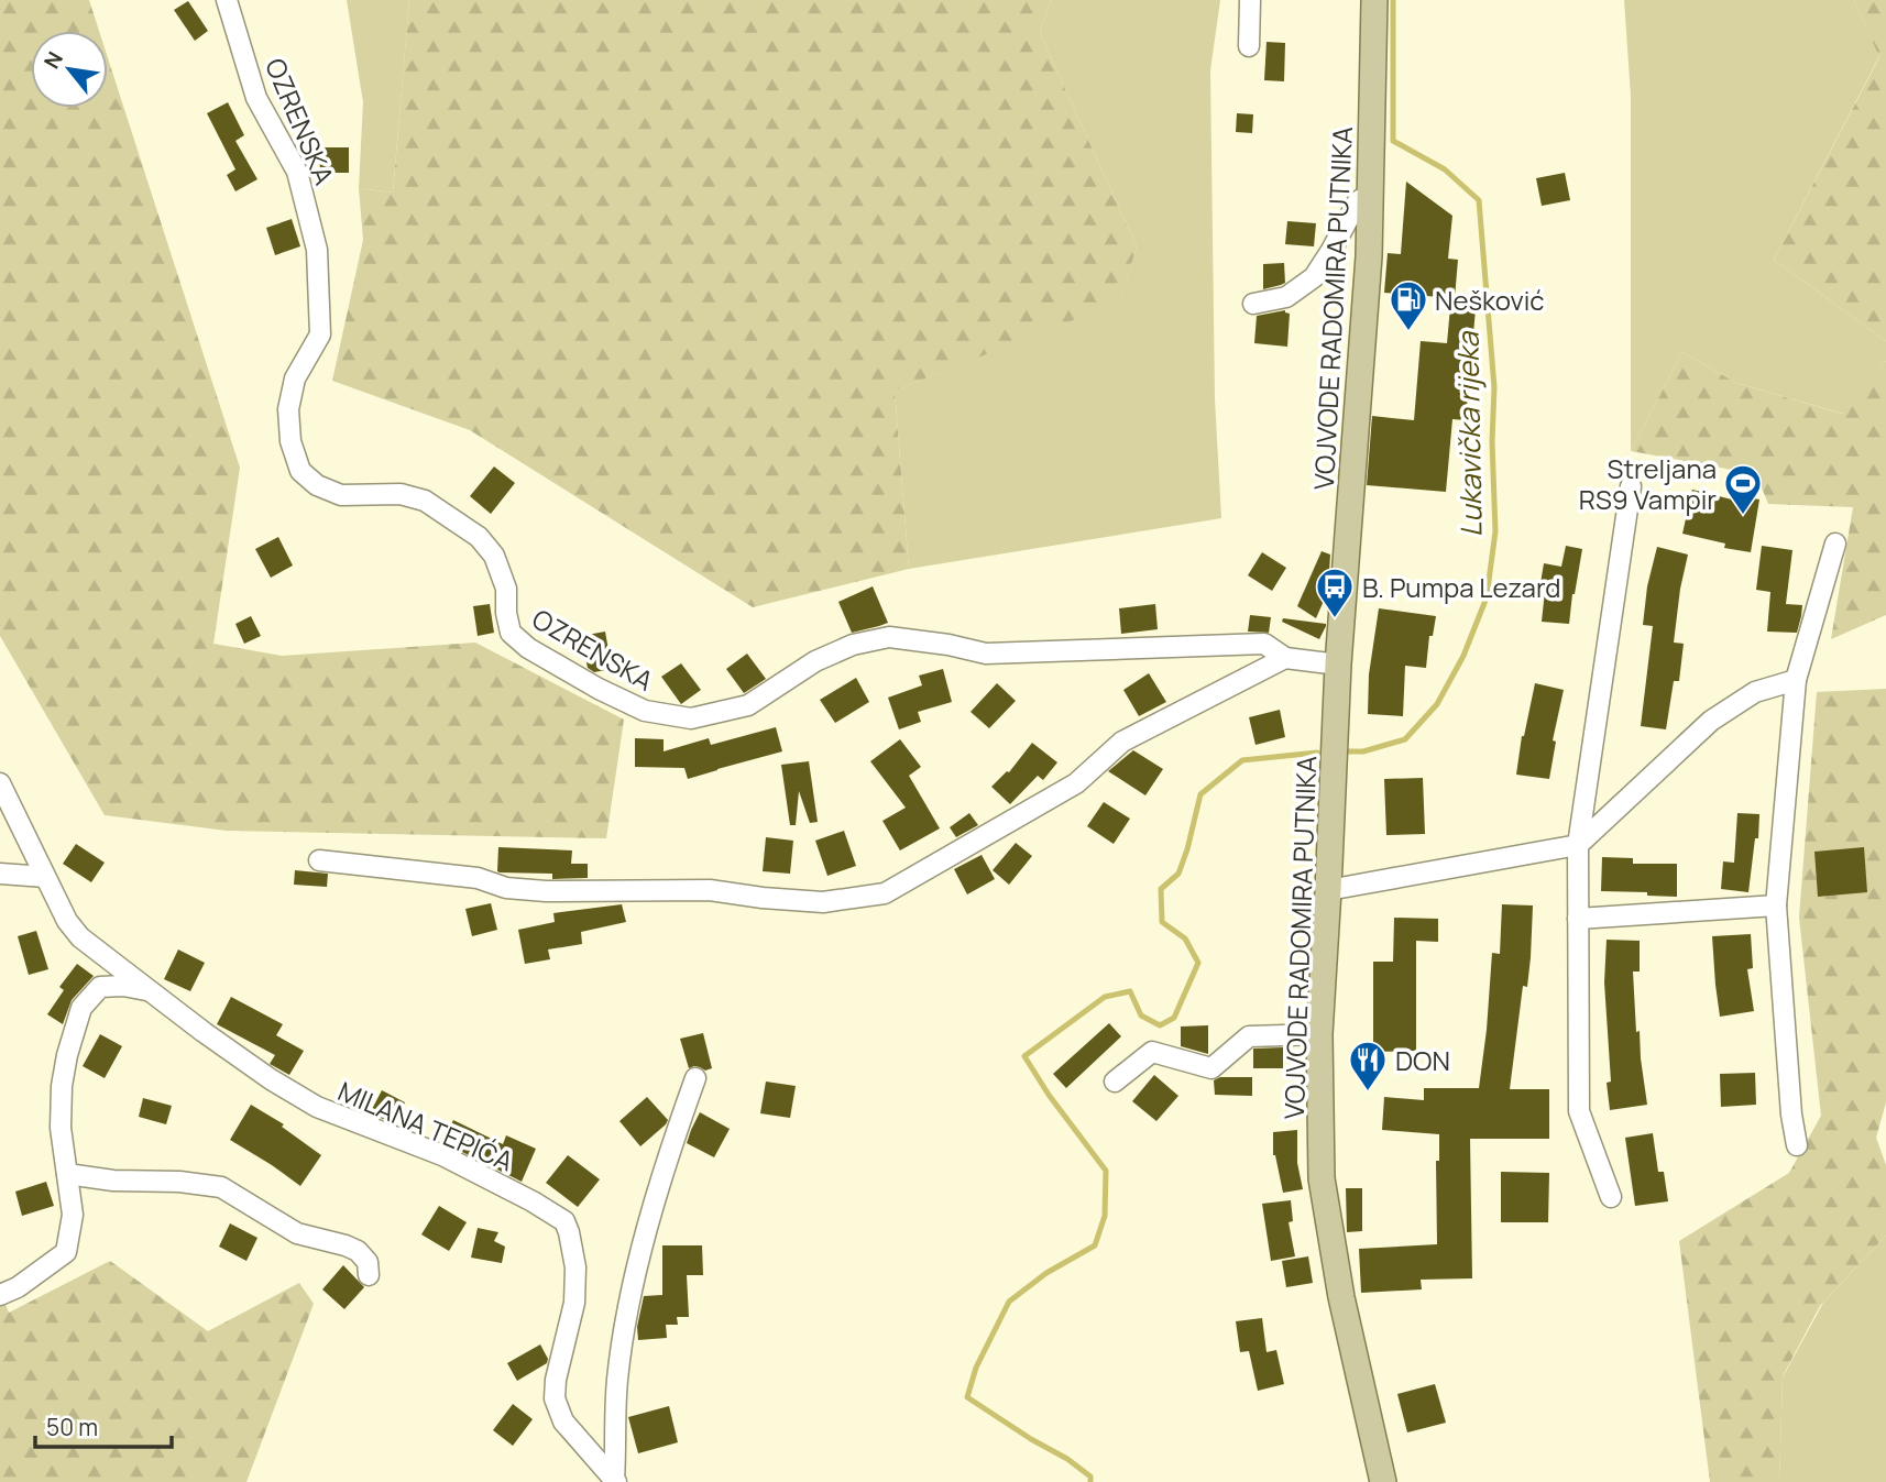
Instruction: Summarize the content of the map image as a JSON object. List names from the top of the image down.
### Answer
{
  "streets": {
    "main road": ["VOJVODE RADOMIRA PUTNIKA"],
    "street": ["OZRENSKA", "MILANA TEPIĆA"]
  },
  "water": ["Lukavička rijeka"],
  "places": {
    "fuel station": ["Nešković"],
    "sports": ["Streljana RS9 Vampir"],
    "bus stop": ["B. Pumpa Lezard"],
    "restaurant": ["DON"]
  },
  "scale_bar": "50 m",
  "north": "top left"
}
